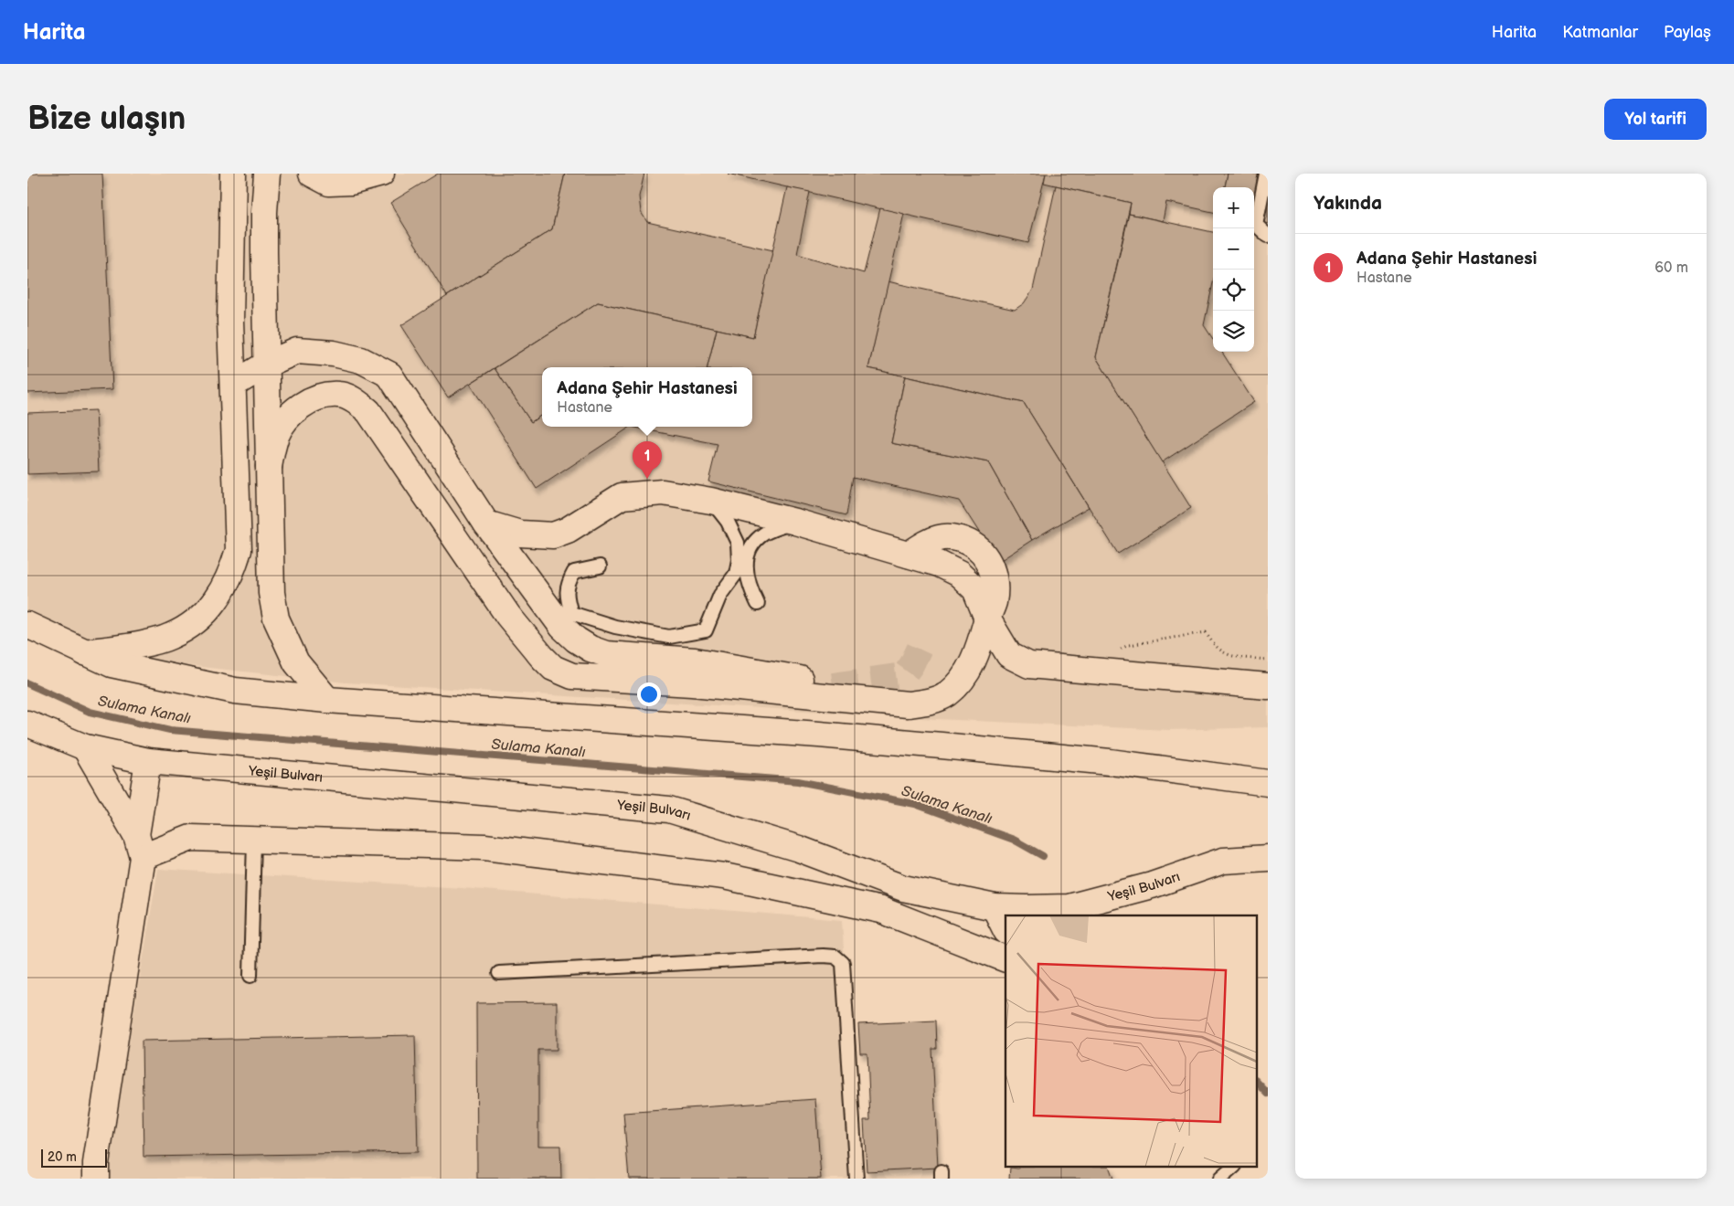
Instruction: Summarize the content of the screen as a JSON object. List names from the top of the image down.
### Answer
{
  "streets": {
    "street": ["Yeşil Bulvarı"]
  },
  "water": ["Sulama Kanalı"],
  "scale_bar": "20 m",
  "page": {
    "header": "Harita",
    "nav": ["Harita", "Katmanlar", "Paylaş"],
    "buttons": "Yol tarifi",
    "title": "Bize ulaşın",
    "heading": "Yakında",
    "map_buttons": ["+", "−"],
    "list": [
      {
        "mark": "1",
        "name": "Adana Şehir Hastanesi",
        "note": "Hastane",
        "value": "60 m"
      }
    ],
    "popup": ["Adana Şehir Hastanesi", "Hastane"],
    "pins": "1",
    "scale": "20 m"
  }
}
